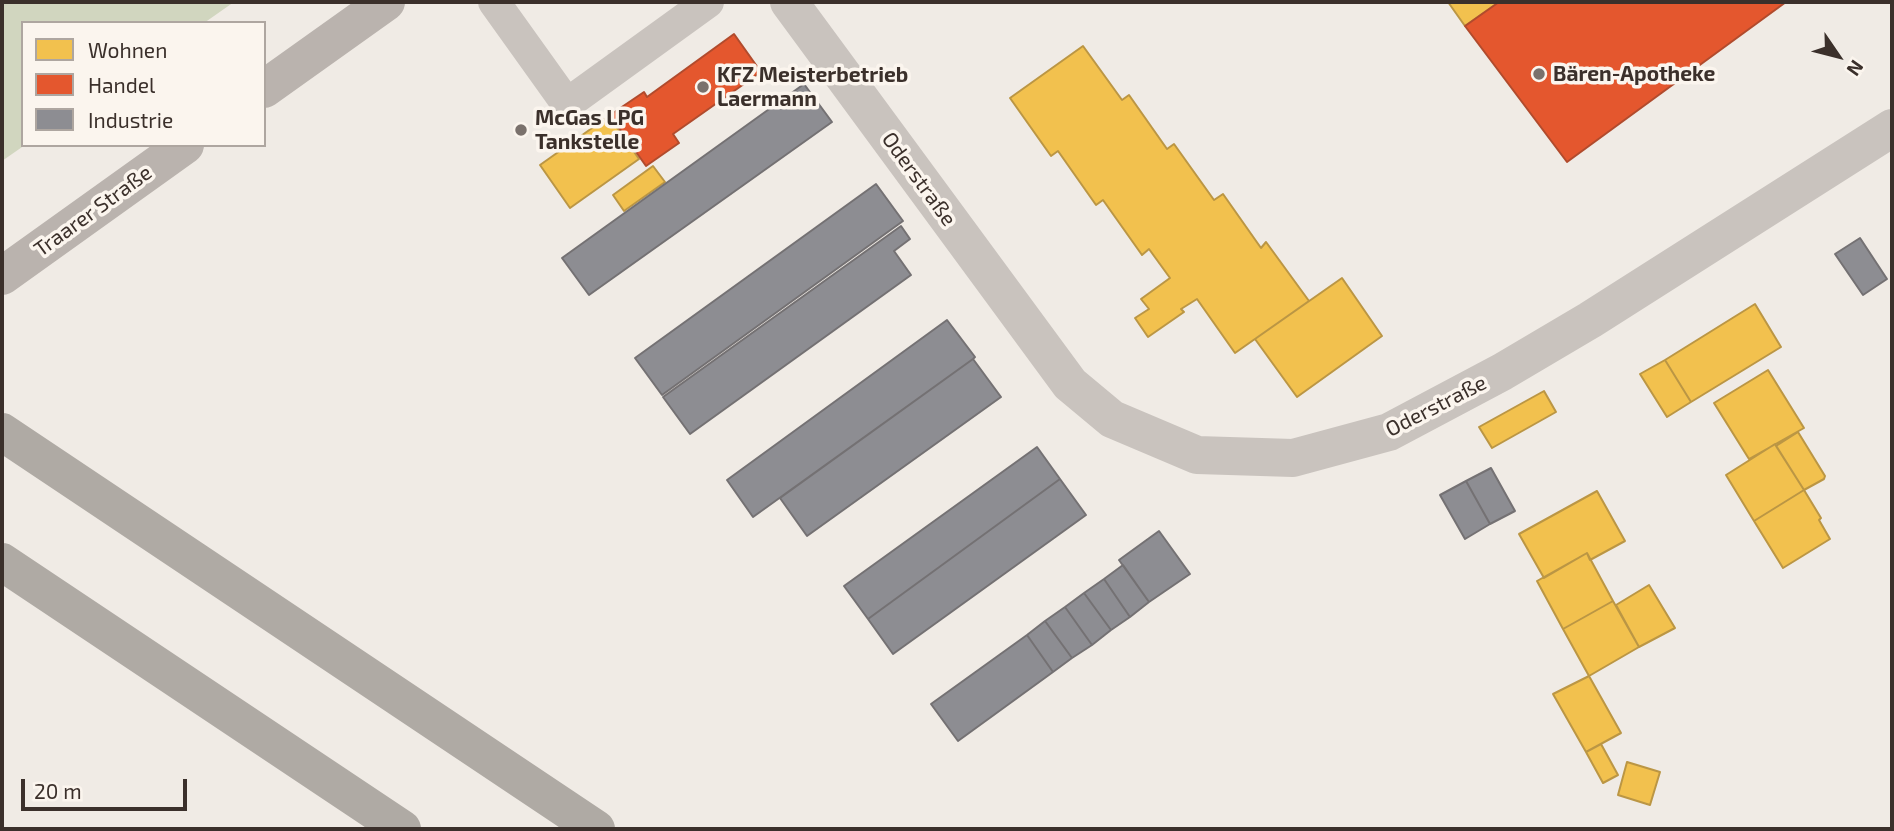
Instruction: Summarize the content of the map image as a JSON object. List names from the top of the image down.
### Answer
{
  "streets": {
    "street": ["Oderstraße", "Traarer Straße"]
  },
  "places": ["Bären-Apotheke", "KFZ Meisterbetrieb Laermann", "McGas LPG Tankstelle"],
  "legend": ["Wohnen", "Handel", "Industrie"],
  "scale_bar": "20 m",
  "north": "bottom right"
}
